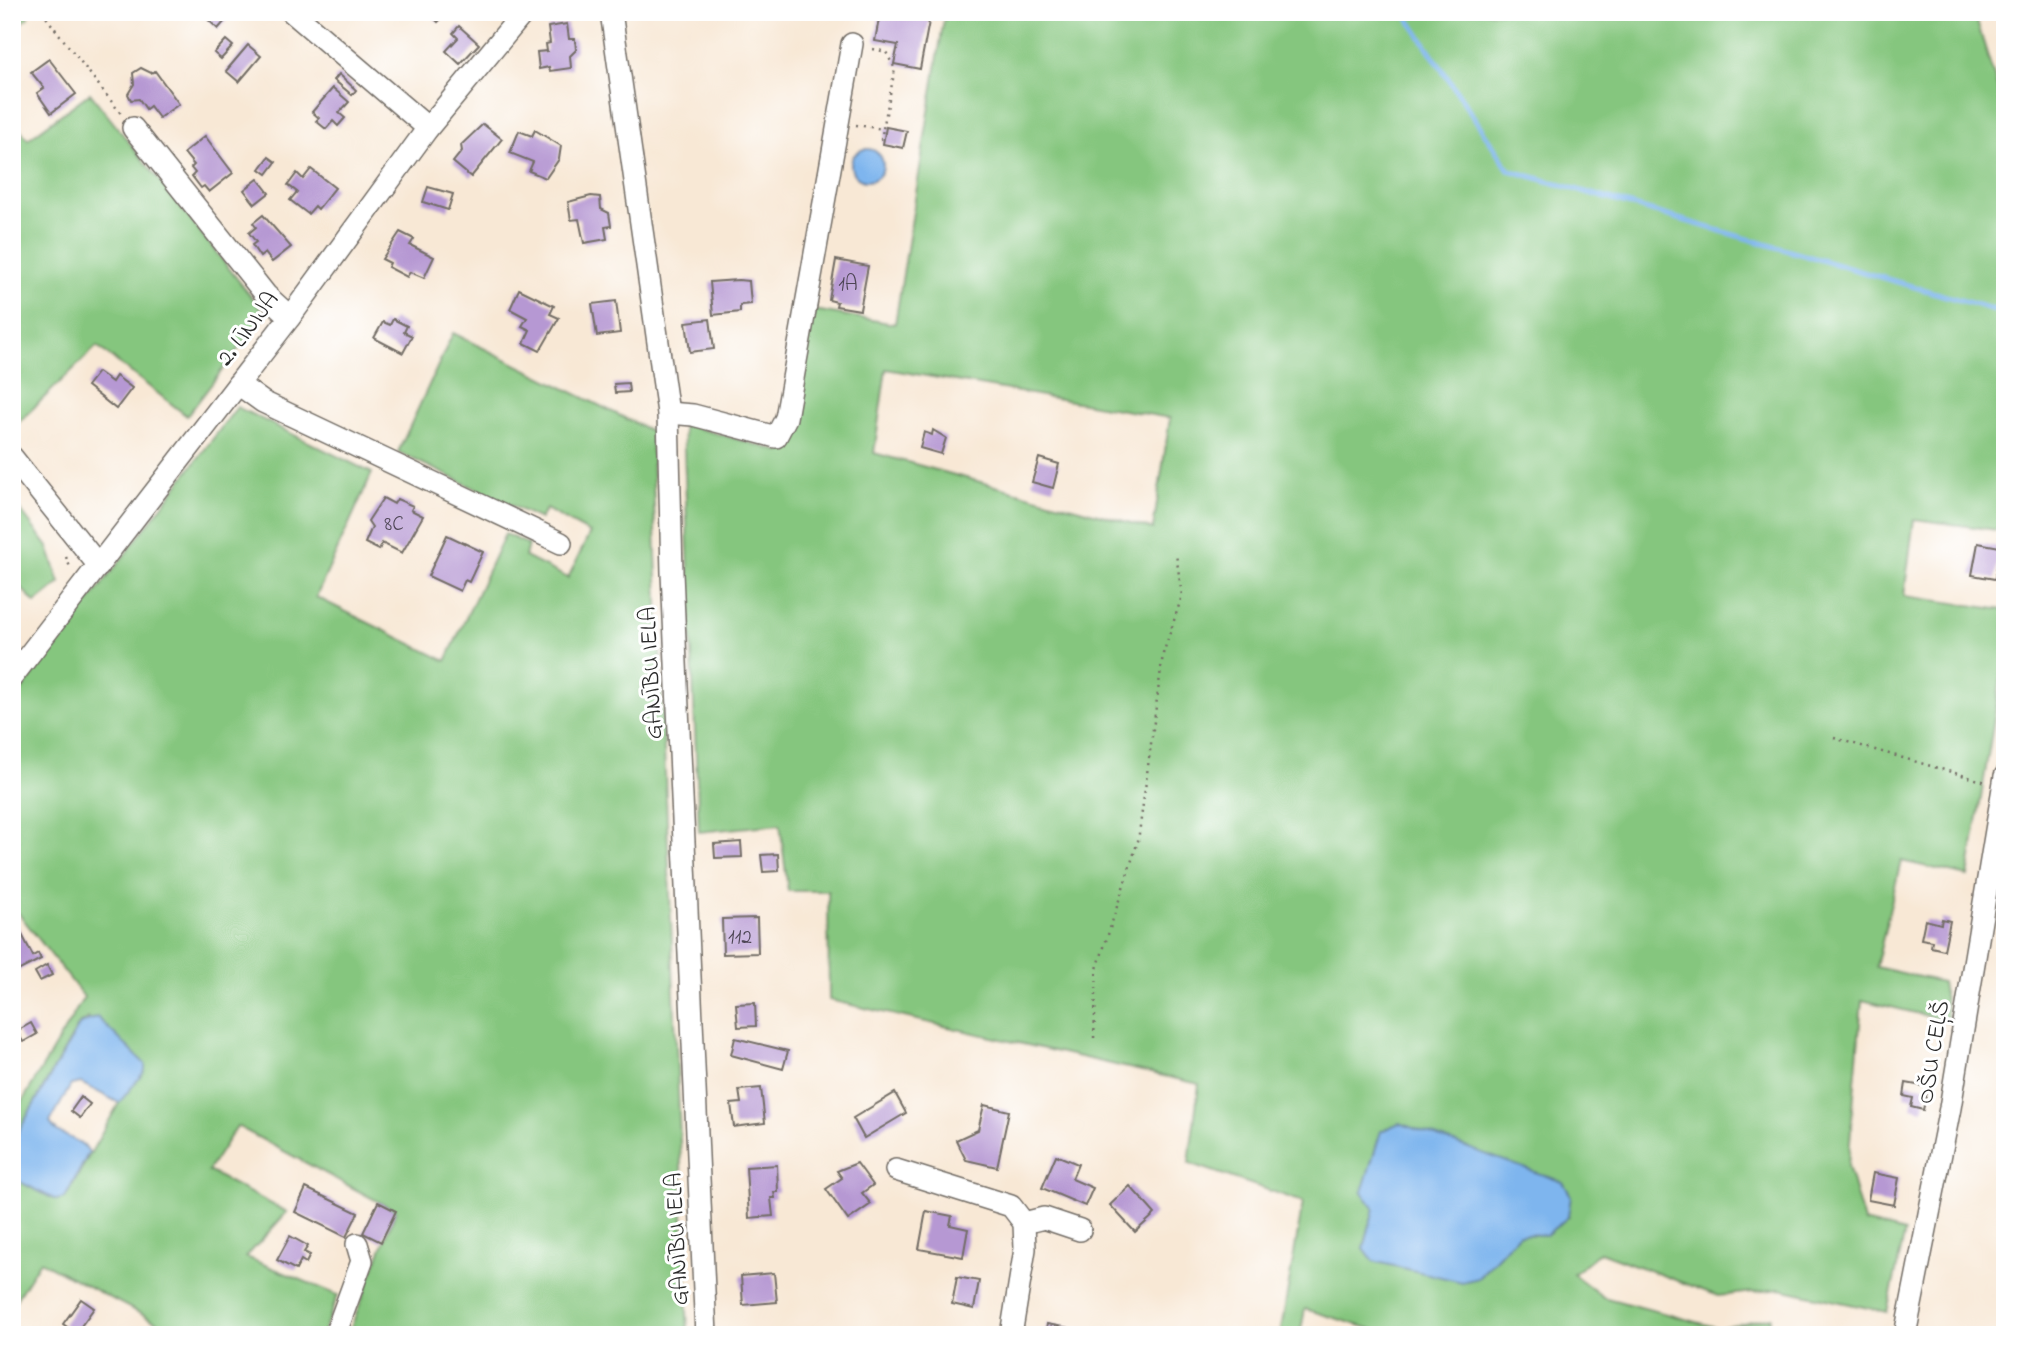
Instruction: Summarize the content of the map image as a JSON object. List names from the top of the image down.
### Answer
{
  "streets": {
    "street": ["2. LĪNIJA", "GANĪBU IELA", "OŠU CEĻŠ"]
  },
  "house_numbers": ["1A", "8C", "112"]
}
